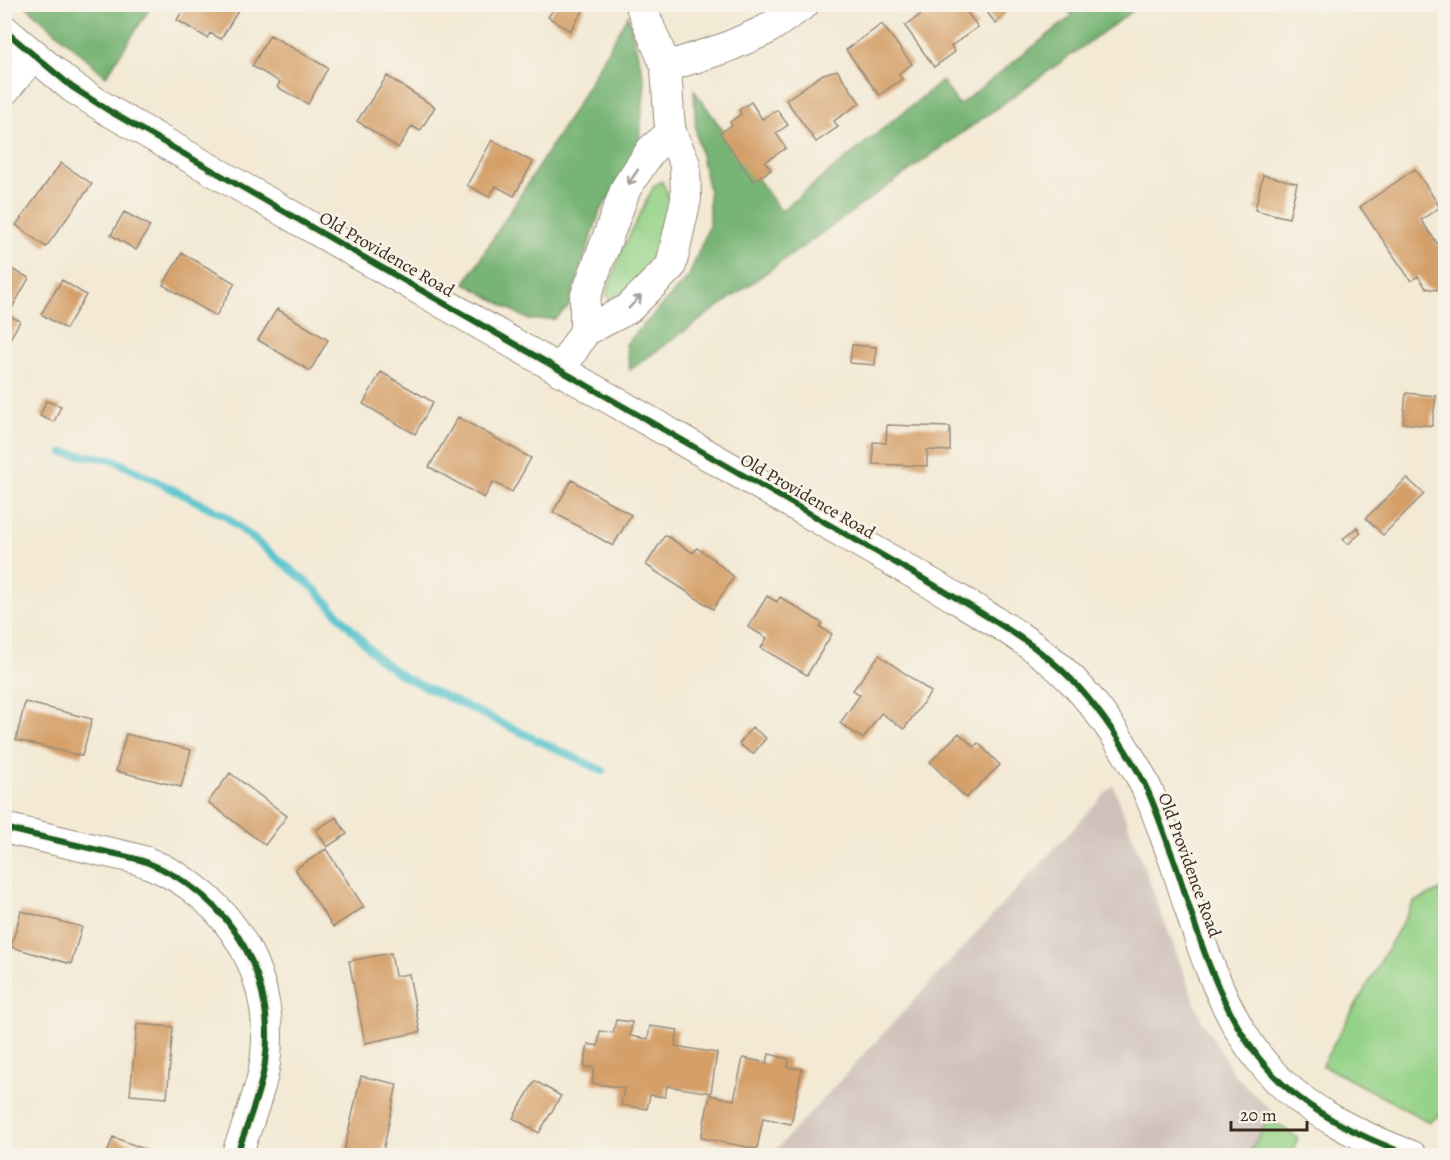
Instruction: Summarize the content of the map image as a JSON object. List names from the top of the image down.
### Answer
{
  "streets": {
    "street": ["Old Providence Road"]
  },
  "scale_bar": "20 m"
}
